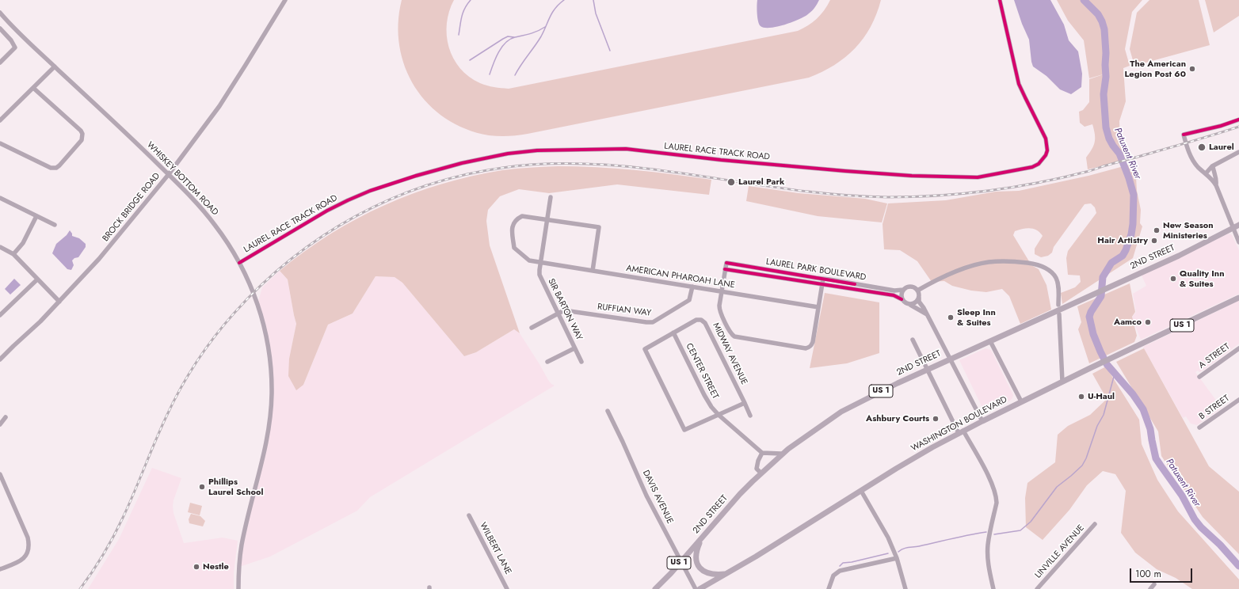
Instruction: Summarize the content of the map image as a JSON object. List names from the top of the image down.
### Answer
{
  "streets": {
    "main road": ["2ND STREET", "US 1", "WASHINGTON BOULEVARD"],
    "street": [
      "LAUREL RACE TRACK ROAD",
      "WHISKEY BOTTOM ROAD",
      "BROCK BRIDGE ROAD",
      "LAUREL PARK BOULEVARD",
      "AMERICAN PHAROAH LANE",
      "SIR BARTON WAY",
      "RUFFIAN WAY",
      "MIDWAY AVENUE",
      "A STREET",
      "CENTER STREET",
      "B STREET",
      "DAVIS AVENUE",
      "WILBERT LANE",
      "LINVILLE AVENUE"
    ]
  },
  "crossings": [
    ["LAUREL RACE TRACK ROAD", "WHISKEY BOTTOM ROAD"],
    ["WHISKEY BOTTOM ROAD", "BROCK BRIDGE ROAD"],
    ["2ND STREET", "DAVIS AVENUE"],
    ["AMERICAN PHAROAH LANE", "SIR BARTON WAY"],
    ["AMERICAN PHAROAH LANE", "RUFFIAN WAY"],
    ["SIR BARTON WAY", "RUFFIAN WAY"],
    ["MIDWAY AVENUE", "CENTER STREET"]
  ],
  "water": ["Patuxent River"],
  "places": [
    "The American Legion Post 60",
    "Laurel",
    "Laurel Park",
    "New Season Ministeries",
    "Hair Artistry",
    "Quality Inn & Suites",
    "Sleep Inn & Suites",
    "Aamco",
    "U-Haul",
    "Ashbury Courts",
    "Phillips Laurel School",
    "Nestle"
  ],
  "scale_bar": "100 m"
}
